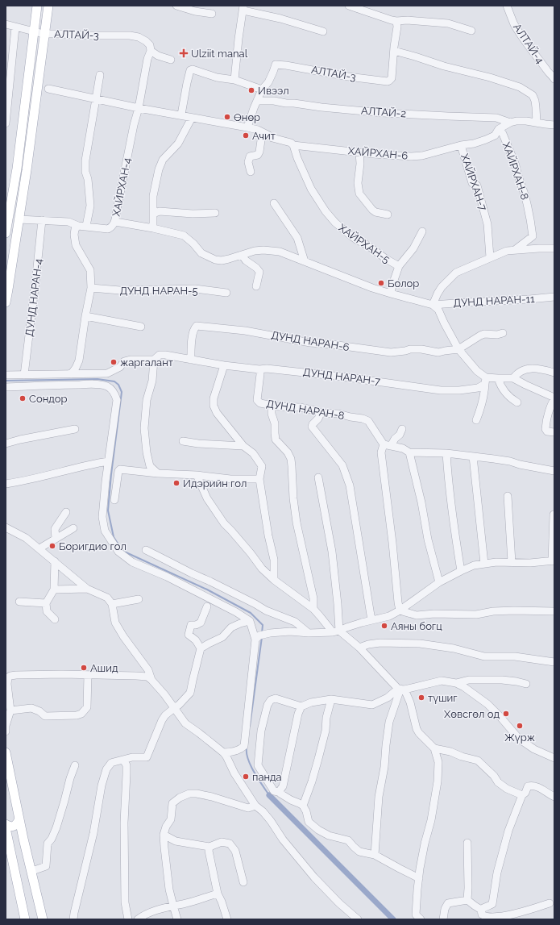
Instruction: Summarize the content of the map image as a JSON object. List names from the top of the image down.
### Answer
{
  "streets": {
    "street": [
      "АЛТАЙ-3",
      "АЛТАЙ-4",
      "АЛТАЙ-2",
      "ХАЙРХАН-6",
      "ХАЙРХАН-8",
      "ХАЙРХАН-7",
      "ХАЙРХАН-4",
      "ХАЙРХАН-5",
      "ДУНД НАРАН-5",
      "ДУНД НАРАН-4",
      "ДУНД НАРАН-11",
      "ДУНД НАРАН-6",
      "ДУНД НАРАН-7",
      "ДУНД НАРАН-8"
    ]
  },
  "crossings": [
    ["АЛТАЙ-3", "ХАЙРХАН-4"],
    ["ХАЙРХАН-6", "ХАЙРХАН-8"],
    ["ХАЙРХАН-6", "ХАЙРХАН-7"],
    ["ХАЙРХАН-6", "ХАЙРХАН-5"],
    ["ХАЙРХАН-8", "ХАЙРХАН-7"],
    ["ДУНД НАРАН-6", "ДУНД НАРАН-7"],
    ["ДУНД НАРАН-7", "ДУНД НАРАН-8"]
  ],
  "places": {
    "health": ["Ulziit manal"],
    "other": [
      "Ивээл",
      "Өнөр",
      "Ачит",
      "Болор",
      "жаргалант",
      "Сондор",
      "Идэрийн гол",
      "Боригдио гол",
      "Аяны богц",
      "Ашид",
      "түшиг",
      "Хөвсгөл од",
      "Жүрж",
      "панда"
    ]
  }
}
